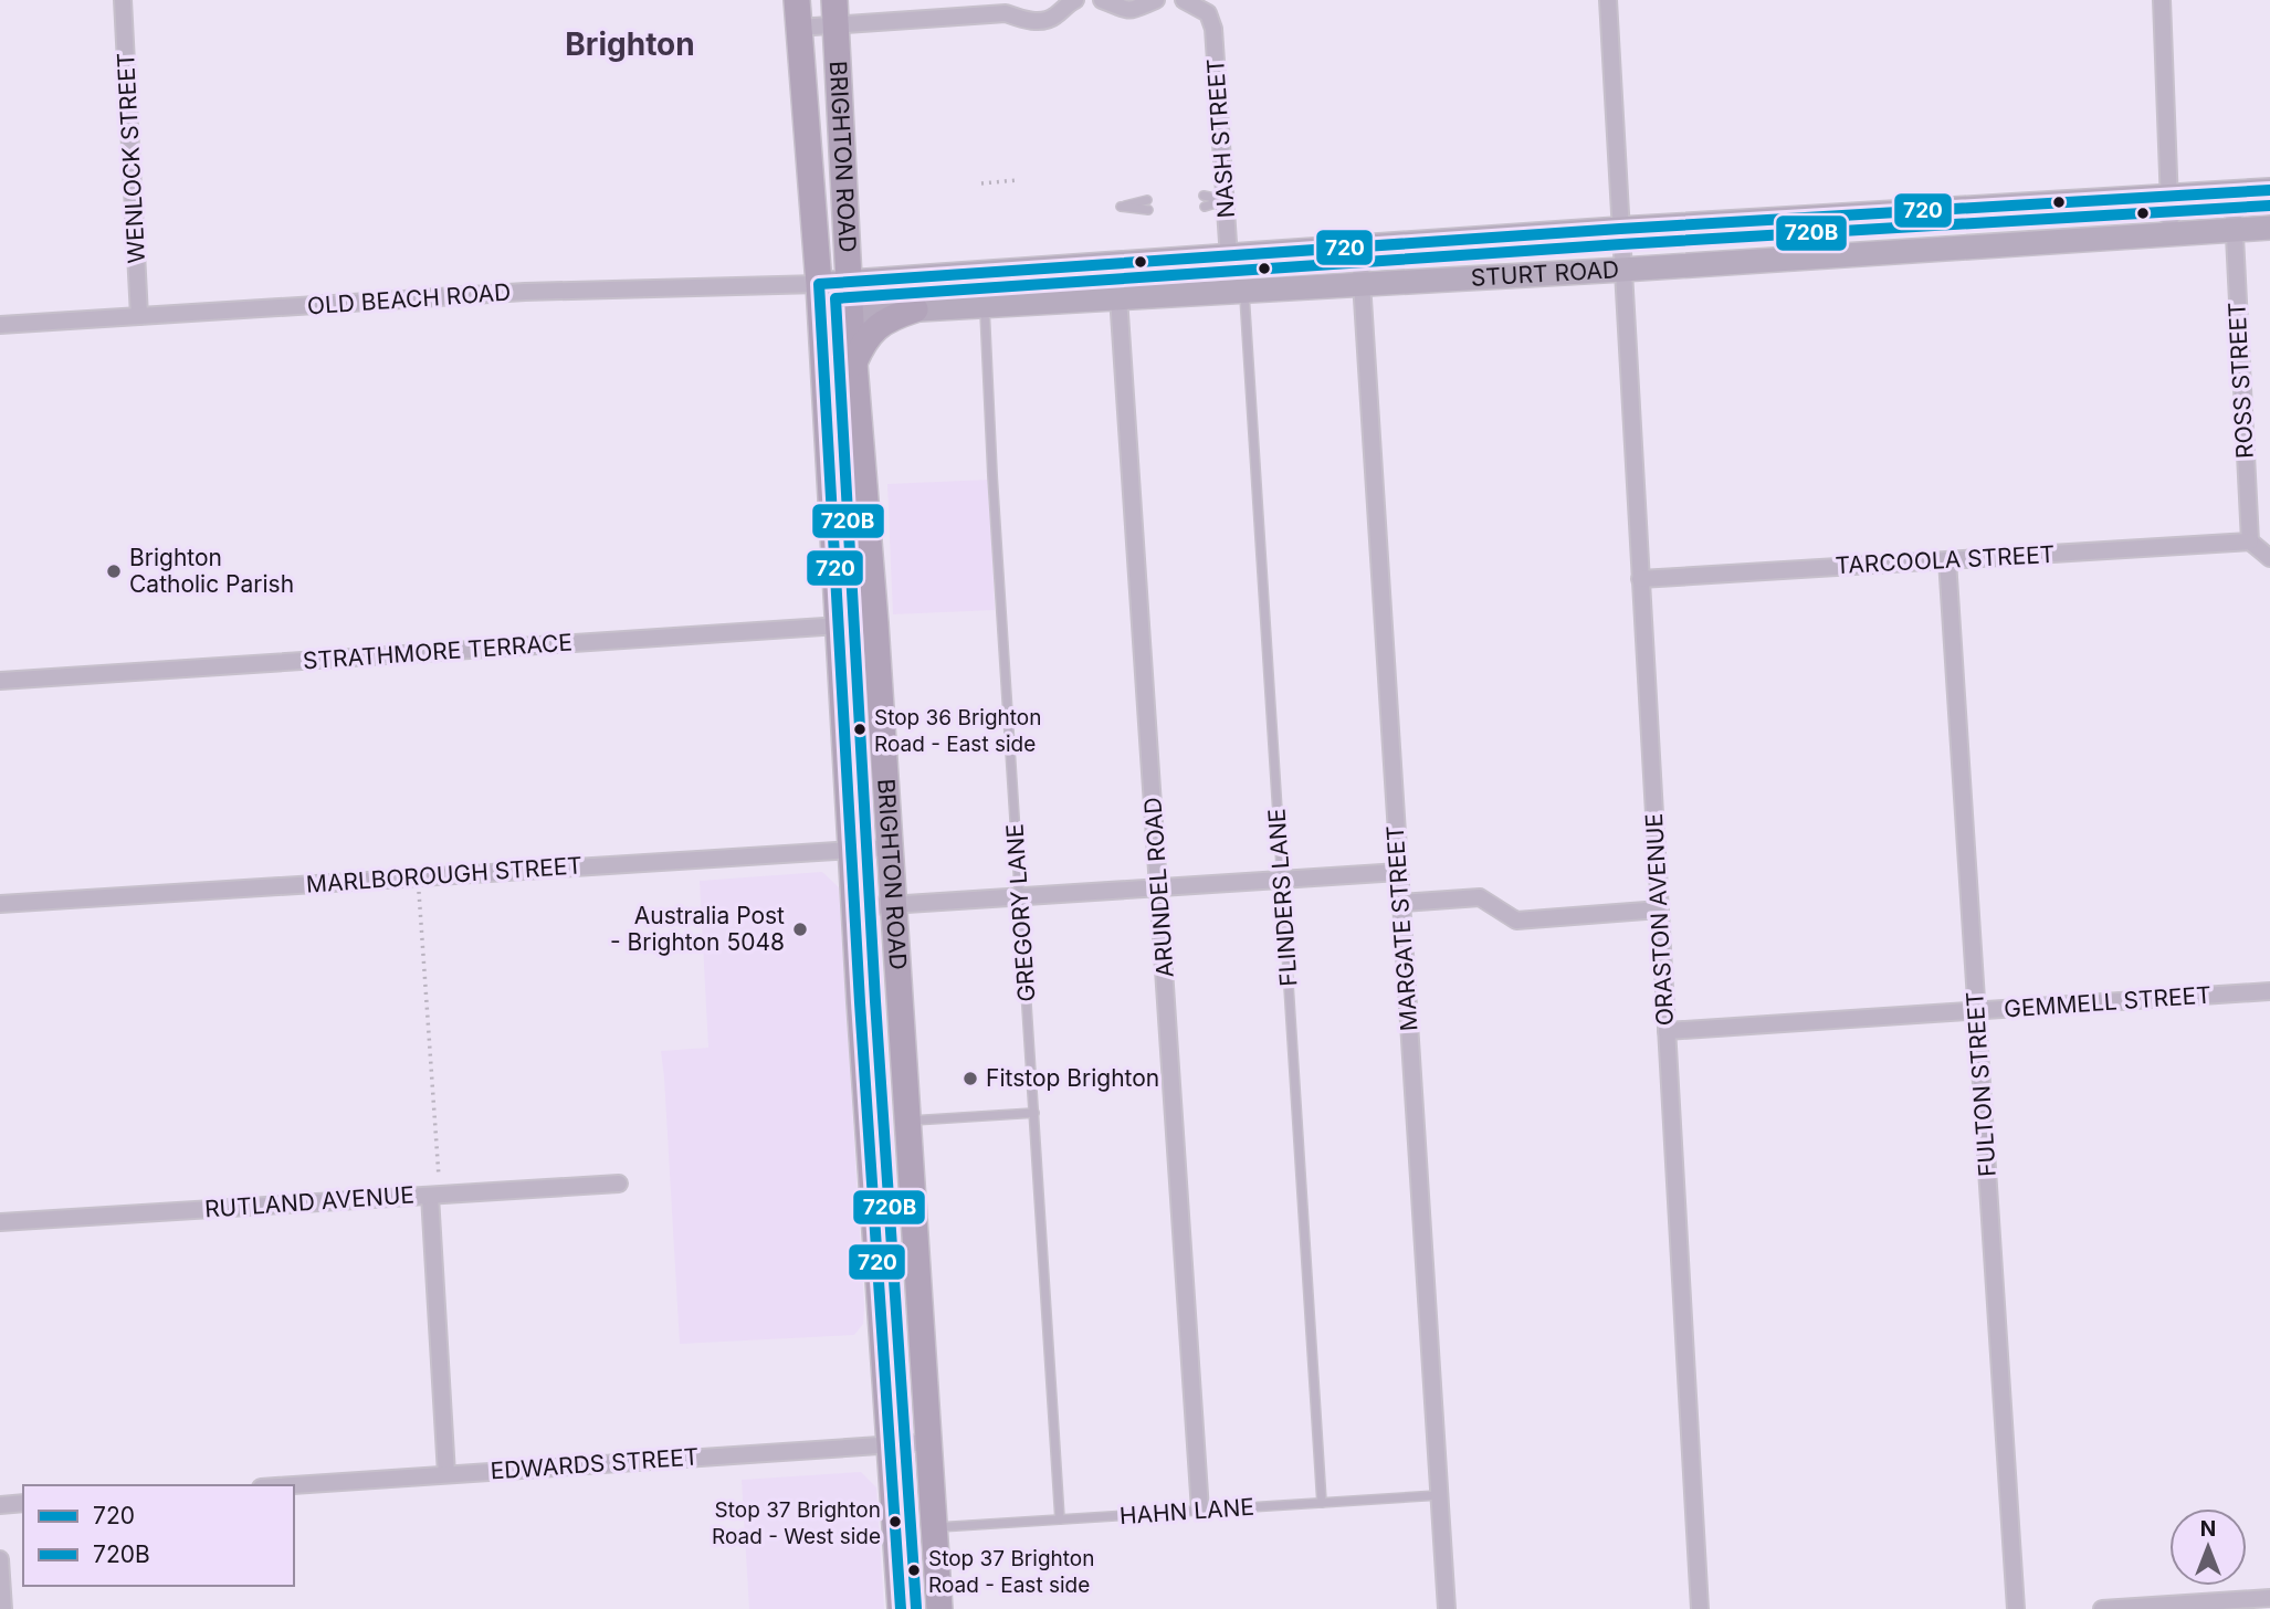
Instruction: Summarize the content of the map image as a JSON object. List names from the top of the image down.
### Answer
{
  "streets": {
    "main road": ["BRIGHTON ROAD", "STURT ROAD"],
    "street": [
      "NASH STREET",
      "WENLOCK STREET",
      "OLD BEACH ROAD",
      "ROSS STREET",
      "TARCOOLA STREET",
      "STRATHMORE TERRACE",
      "MARLBOROUGH STREET",
      "ARUNDEL ROAD",
      "ORASTON AVENUE",
      "MARGATE STREET",
      "GEMMELL STREET",
      "FULTON STREET",
      "RUTLAND AVENUE",
      "EDWARDS STREET"
    ],
    "lane": ["FLINDERS LANE", "GREGORY LANE", "HAHN LANE"]
  },
  "crossings": [
    ["NASH STREET", "STURT ROAD"],
    ["NASH STREET", "FLINDERS LANE"],
    ["BRIGHTON ROAD", "STURT ROAD"],
    ["BRIGHTON ROAD", "OLD BEACH ROAD"],
    ["BRIGHTON ROAD", "STRATHMORE TERRACE"],
    ["BRIGHTON ROAD", "MARLBOROUGH STREET"],
    ["BRIGHTON ROAD", "EDWARDS STREET"],
    ["BRIGHTON ROAD", "HAHN LANE"],
    ["WENLOCK STREET", "OLD BEACH ROAD"],
    ["STURT ROAD", "OLD BEACH ROAD"],
    ["STURT ROAD", "ROSS STREET"],
    ["STURT ROAD", "ARUNDEL ROAD"],
    ["STURT ROAD", "FLINDERS LANE"],
    ["STURT ROAD", "GREGORY LANE"],
    ["STURT ROAD", "ORASTON AVENUE"],
    ["STURT ROAD", "MARGATE STREET"],
    ["ROSS STREET", "TARCOOLA STREET"],
    ["TARCOOLA STREET", "ORASTON AVENUE"],
    ["TARCOOLA STREET", "FULTON STREET"],
    ["ARUNDEL ROAD", "HAHN LANE"],
    ["FLINDERS LANE", "HAHN LANE"],
    ["GREGORY LANE", "HAHN LANE"],
    ["ORASTON AVENUE", "GEMMELL STREET"],
    ["MARGATE STREET", "HAHN LANE"],
    ["GEMMELL STREET", "FULTON STREET"]
  ],
  "districts": ["Brighton"],
  "places": [
    "Brighton Catholic Parish",
    "Stop 36 Brighton Road - East side",
    "Australia Post - Brighton 5048",
    "Fitstop Brighton",
    "Stop 37 Brighton Road - West side",
    "Stop 37 Brighton Road - East side"
  ],
  "lines": ["transit line 720", "transit line 720B"],
  "legend": ["720", "720B"],
  "north": "top"
}
